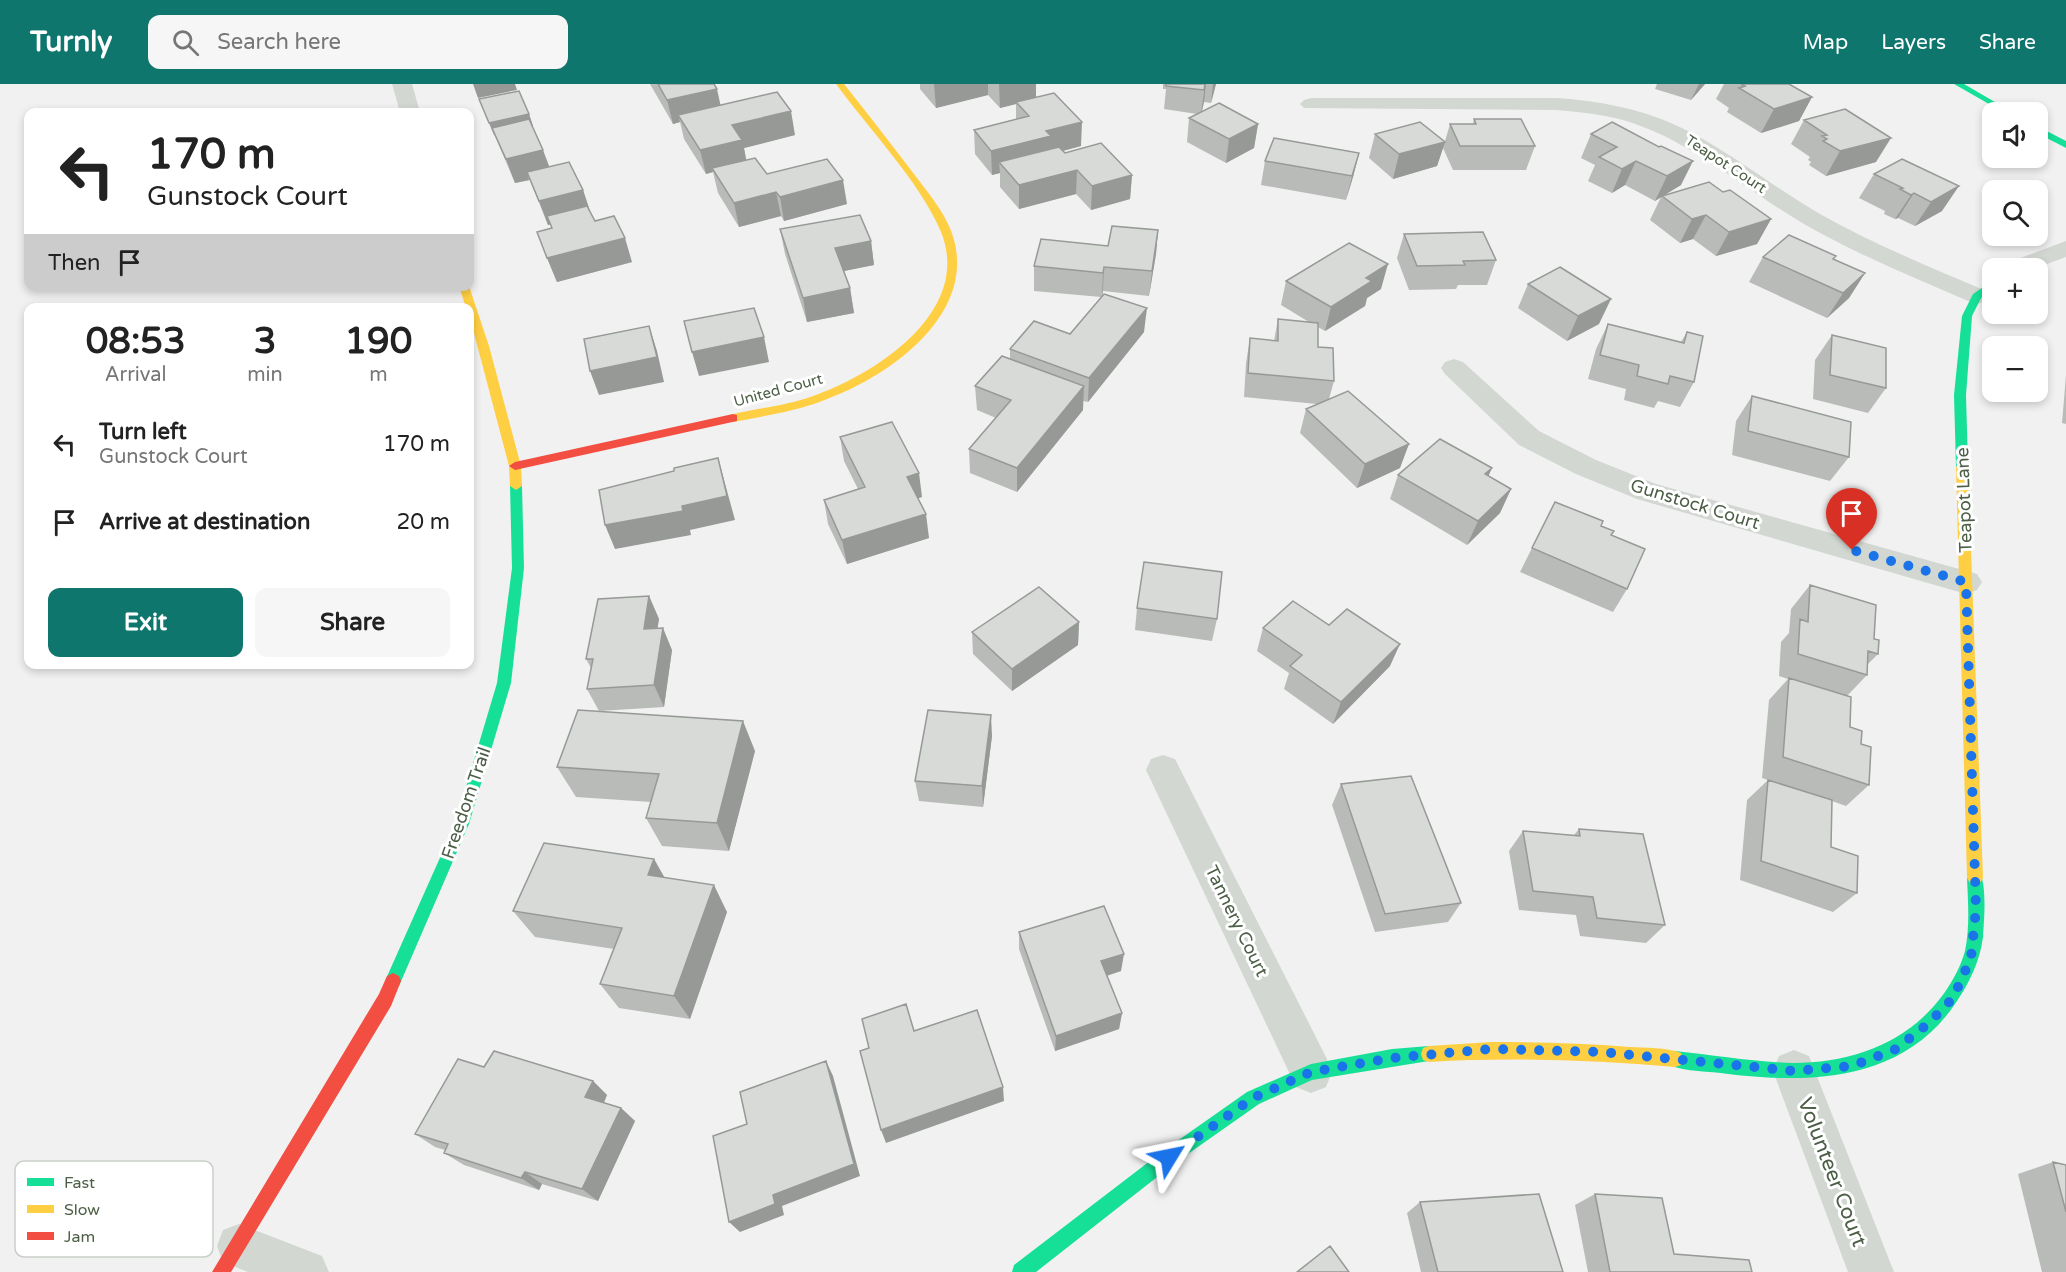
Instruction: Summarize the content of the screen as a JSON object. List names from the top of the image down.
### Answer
{
  "streets": {
    "street": [
      "Teapot Court",
      "United Court",
      "Teapot Lane",
      "Gunstock Court",
      "Freedom Trail",
      "Tannery Court",
      "Volunteer Court"
    ]
  },
  "crossings": [
    ["United Court", "Freedom Trail"],
    ["Teapot Lane", "Gunstock Court"],
    ["Teapot Lane", "Tannery Court"],
    ["Teapot Lane", "Volunteer Court"]
  ],
  "legend": ["Fast", "Slow", "Jam"],
  "page": {
    "header": "Turnly",
    "search": "Search here",
    "nav": ["Map", "Layers", "Share"],
    "map_buttons": ["+", "−"],
    "turn": ["170 m", "Gunstock Court"],
    "then": "Then",
    "eta": [
      "08:53",
      "Arrival",
      "3",
      "min",
      "190",
      "m"
    ],
    "list": [
      {
        "name": "Turn left",
        "note": "Gunstock Court",
        "value": "170 m"
      },
      {
        "name": "Arrive at destination",
        "value": "20 m"
      }
    ],
    "buttons": ["Exit", "Share"]
  }
}
